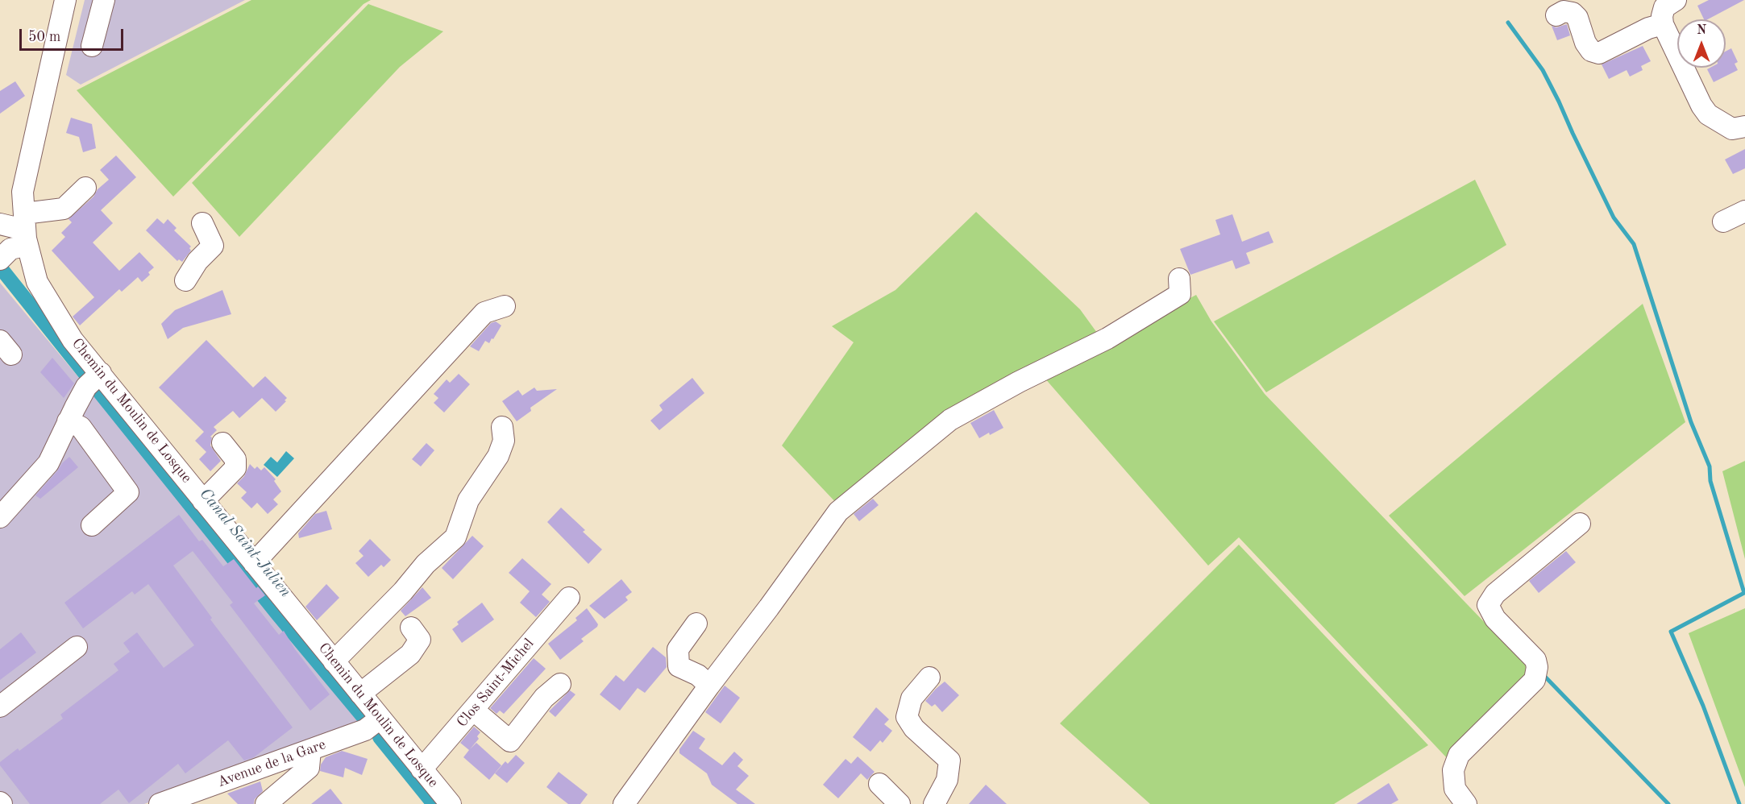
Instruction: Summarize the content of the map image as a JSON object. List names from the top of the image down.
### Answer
{
  "streets": {
    "street": ["Chemin du Moulin de Losque", "Clos Saint-Michel", "Avenue de la Gare"]
  },
  "crossings": [
    ["Chemin du Moulin de Losque", "Clos Saint-Michel"],
    ["Chemin du Moulin de Losque", "Avenue de la Gare"]
  ],
  "water": ["Canal Saint-Julien"],
  "scale_bar": "50 m",
  "north": "top"
}
